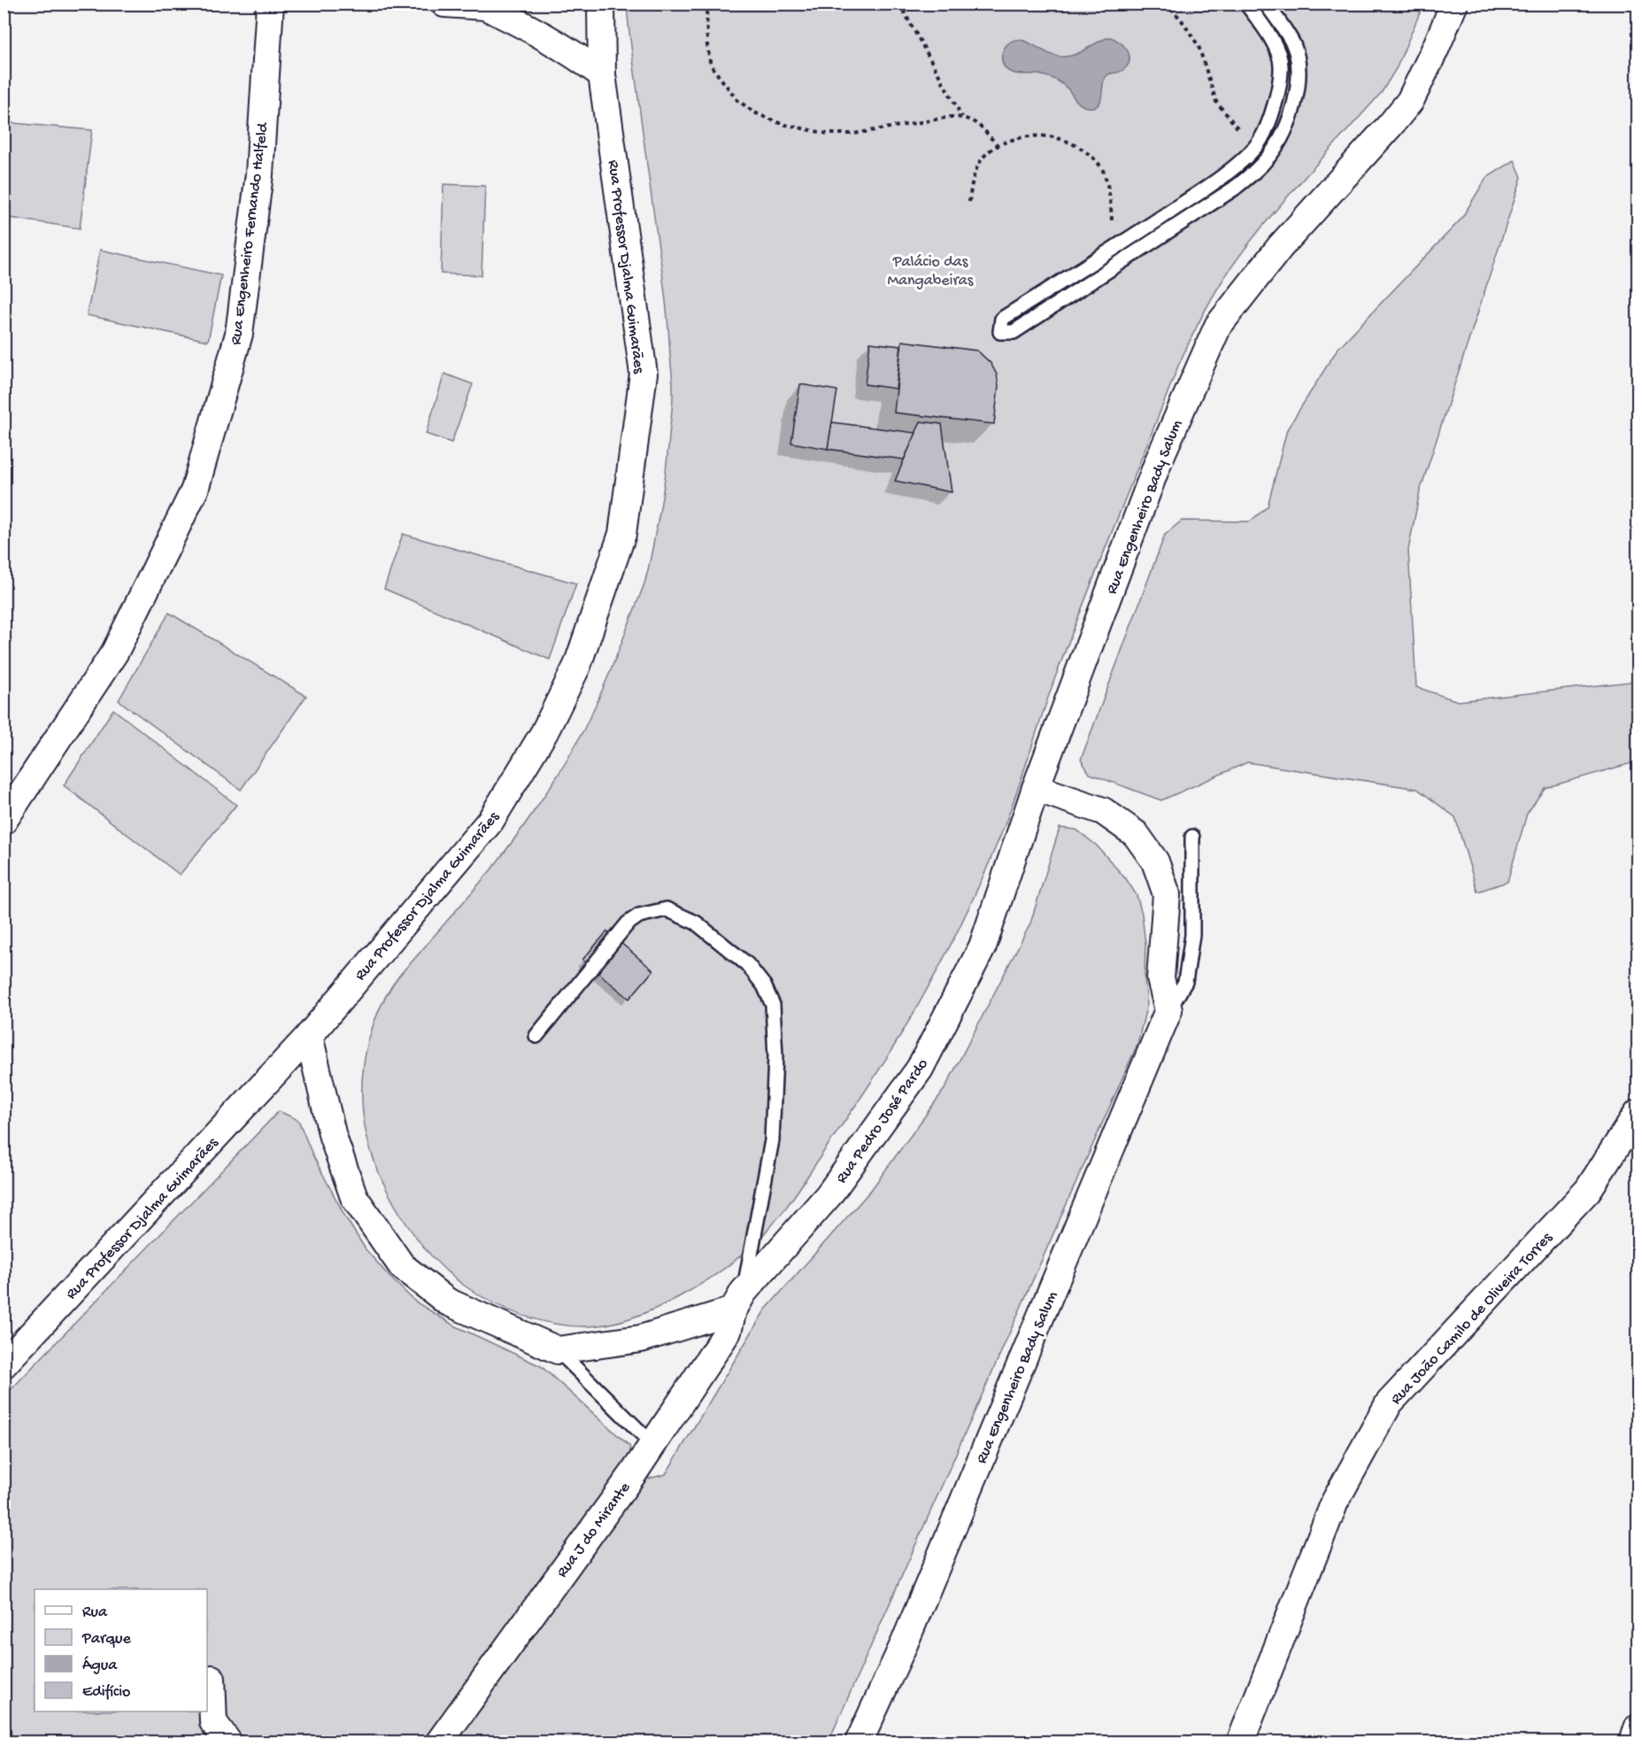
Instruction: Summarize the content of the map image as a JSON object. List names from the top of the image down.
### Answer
{
  "streets": {
    "street": [
      "Rua Engenheiro Fernando Halfeld",
      "Rua Professor Djalma Guimarães",
      "Rua Engenheiro Bady Salum",
      "Rua Pedro José Pardo",
      "Rua João Camilo de Oliveira Torres",
      "Rua J do Mirante"
    ]
  },
  "crossings": [
    ["Rua Engenheiro Bady Salum", "Rua Pedro José Pardo"],
    ["Rua Pedro José Pardo", "Rua J do Mirante"]
  ],
  "parks": ["Palácio das Mangabeiras"],
  "legend": [
    "Rua",
    "Parque",
    "Água",
    "Edifício"
  ]
}
